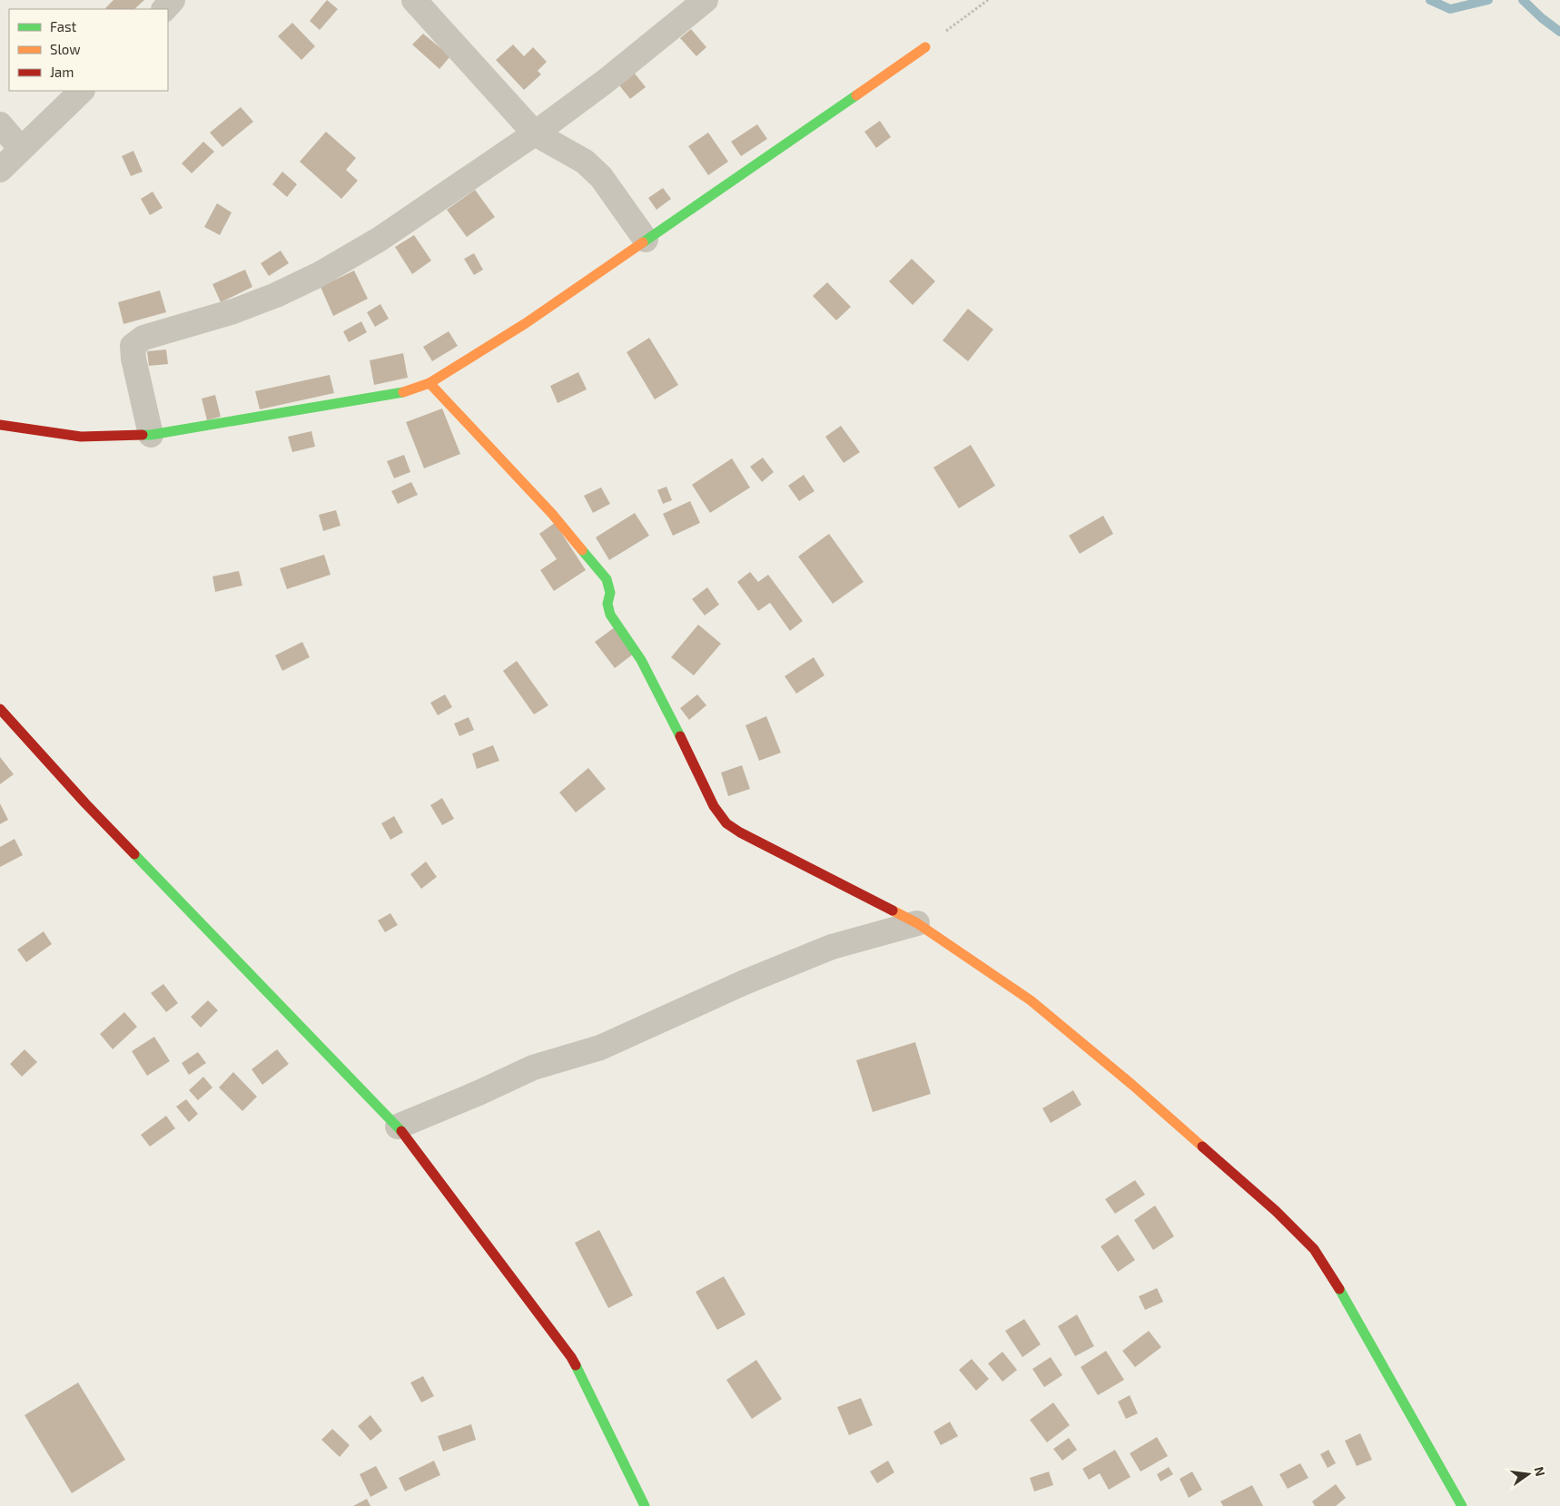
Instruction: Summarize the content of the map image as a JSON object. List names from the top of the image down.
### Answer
{
  "legend": ["Fast", "Slow", "Jam"],
  "north": "right"
}
